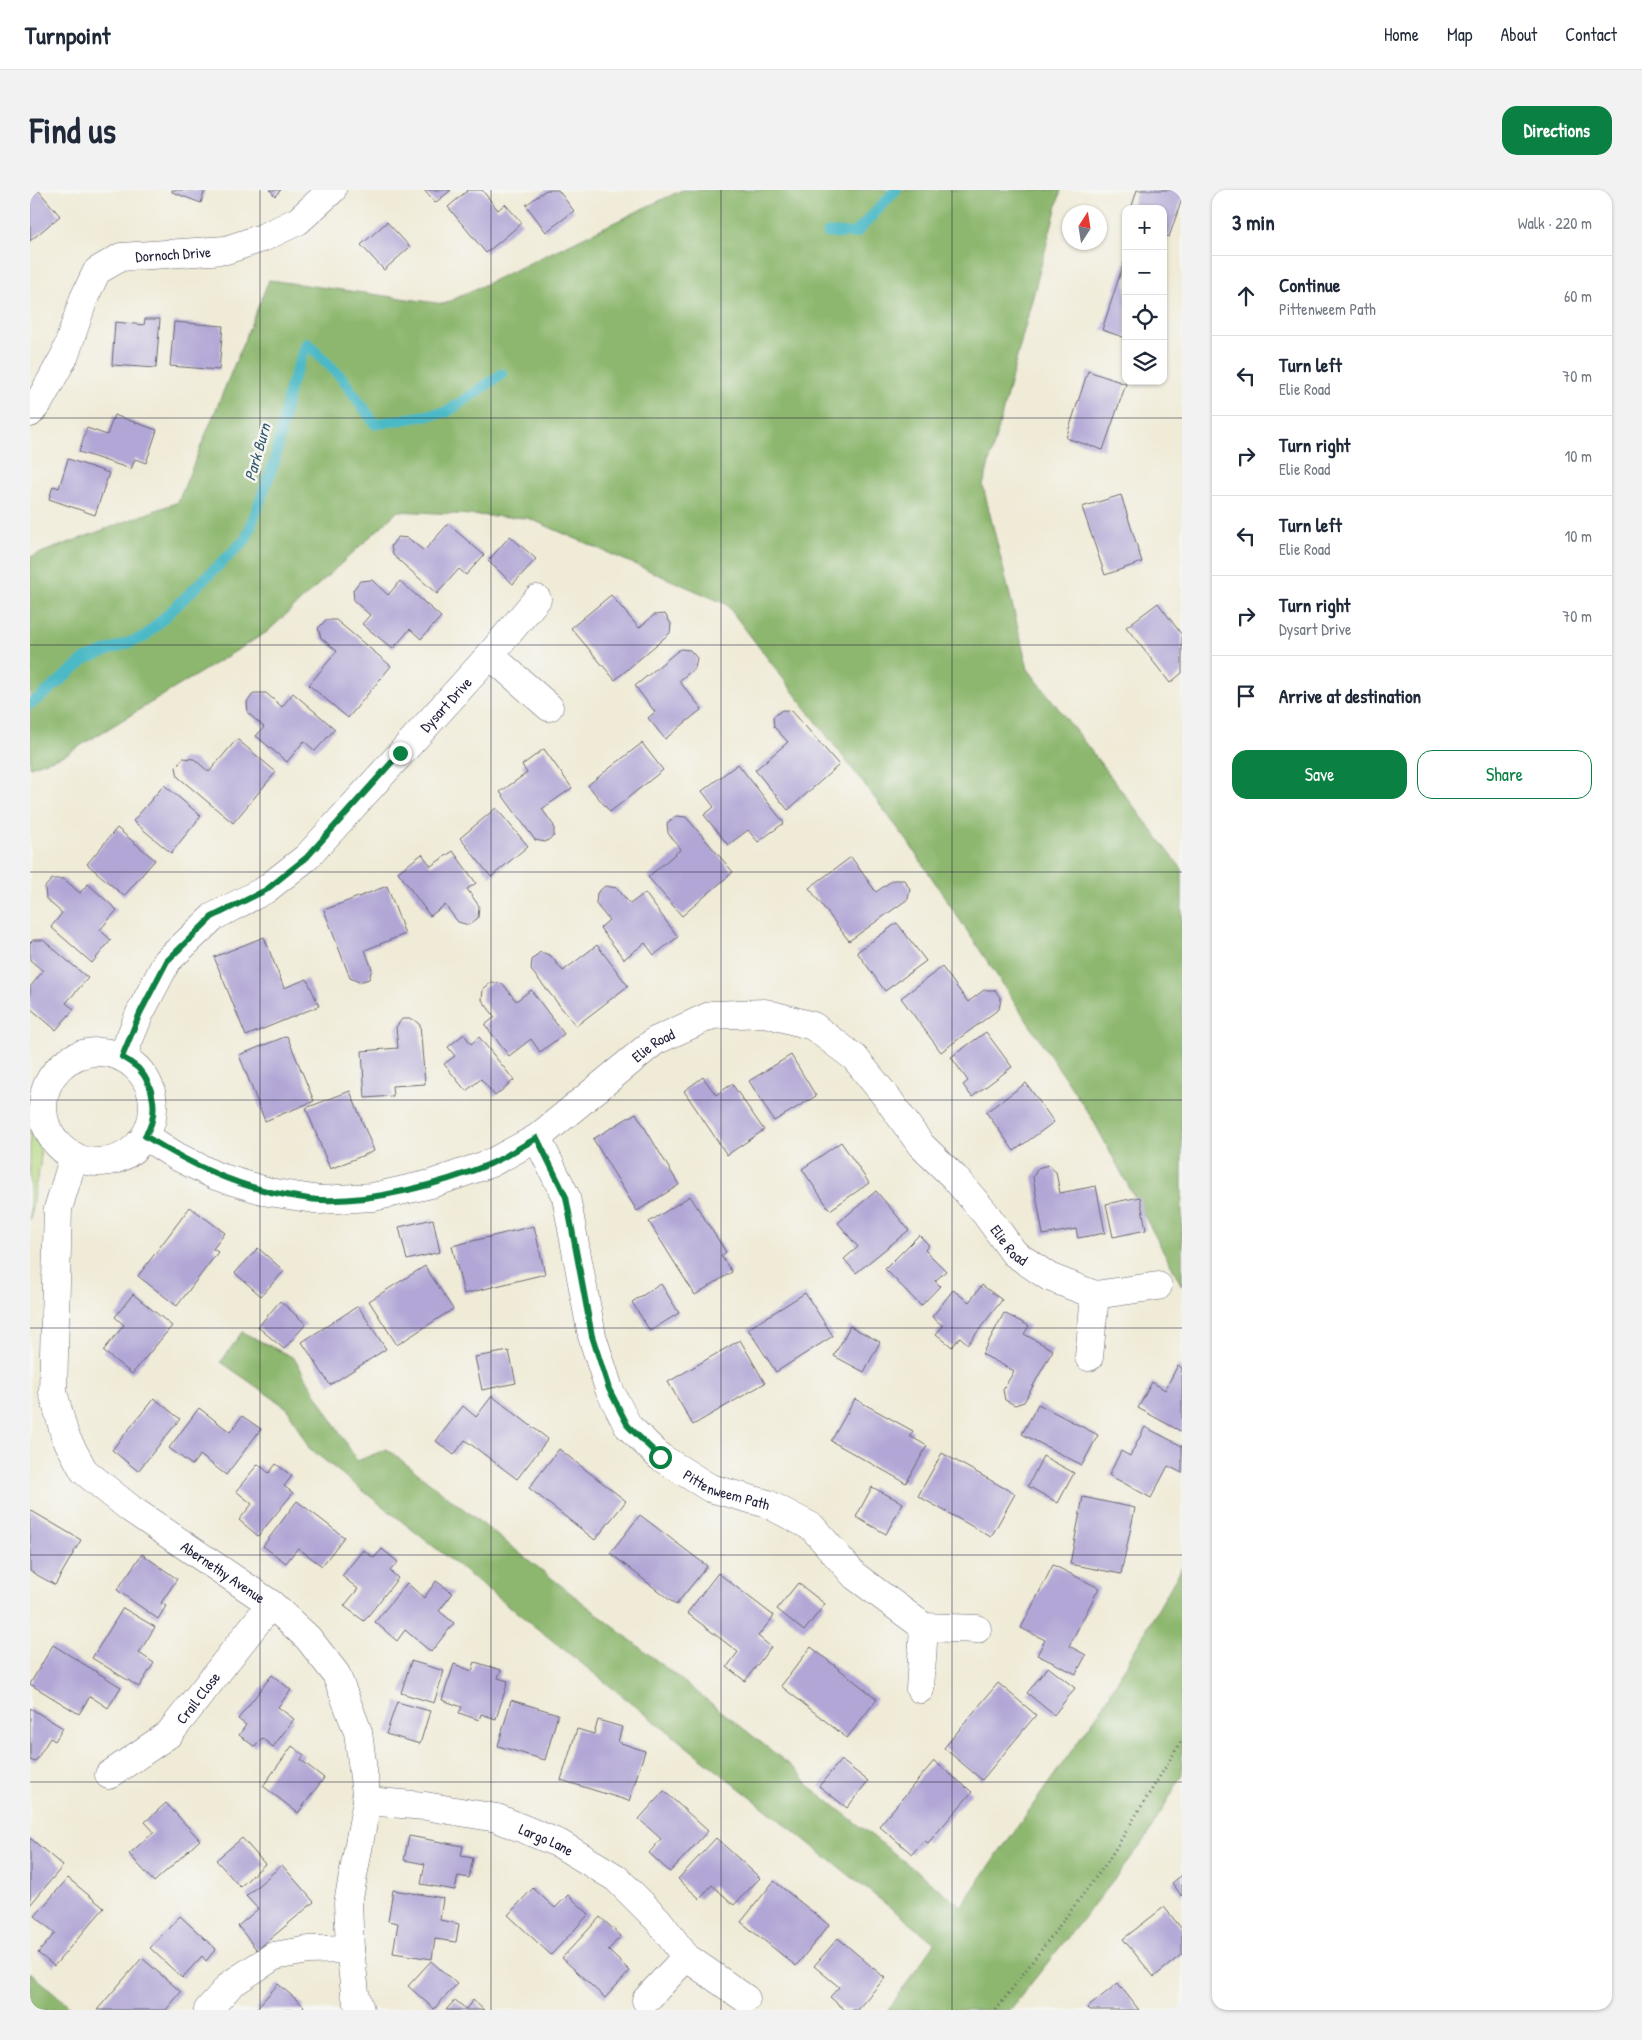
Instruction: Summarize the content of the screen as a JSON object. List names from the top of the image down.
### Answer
{
  "streets": {
    "street": [
      "Dornoch Drive",
      "Dysart Drive",
      "Elie Road",
      "Pittenweem Path",
      "Abernethy Avenue",
      "Crail Close",
      "Largo Lane"
    ]
  },
  "crossings": [
    ["Dysart Drive", "Elie Road"],
    ["Dysart Drive", "Abernethy Avenue"],
    ["Elie Road", "Pittenweem Path"],
    ["Elie Road", "Abernethy Avenue"],
    ["Abernethy Avenue", "Crail Close"],
    ["Abernethy Avenue", "Largo Lane"]
  ],
  "water": ["Park Burn"],
  "north": "top",
  "page": {
    "header": "Turnpoint",
    "nav": [
      "Home",
      "Map",
      "About",
      "Contact"
    ],
    "buttons": [
      "Directions",
      ["Save", "Share"]
    ],
    "title": "Find us",
    "heading": ["3 min", "Walk · 220 m"],
    "map_buttons": ["+", "−"],
    "list": [
      ["Continue", "Pittenweem Path", "60 m"],
      ["Turn left", "Elie Road", "70 m"],
      ["Turn right", "Elie Road", "10 m"],
      ["Turn left", "Elie Road", "10 m"],
      ["Turn right", "Dysart Drive", "70 m"],
      "Arrive at destination"
    ]
  }
}
